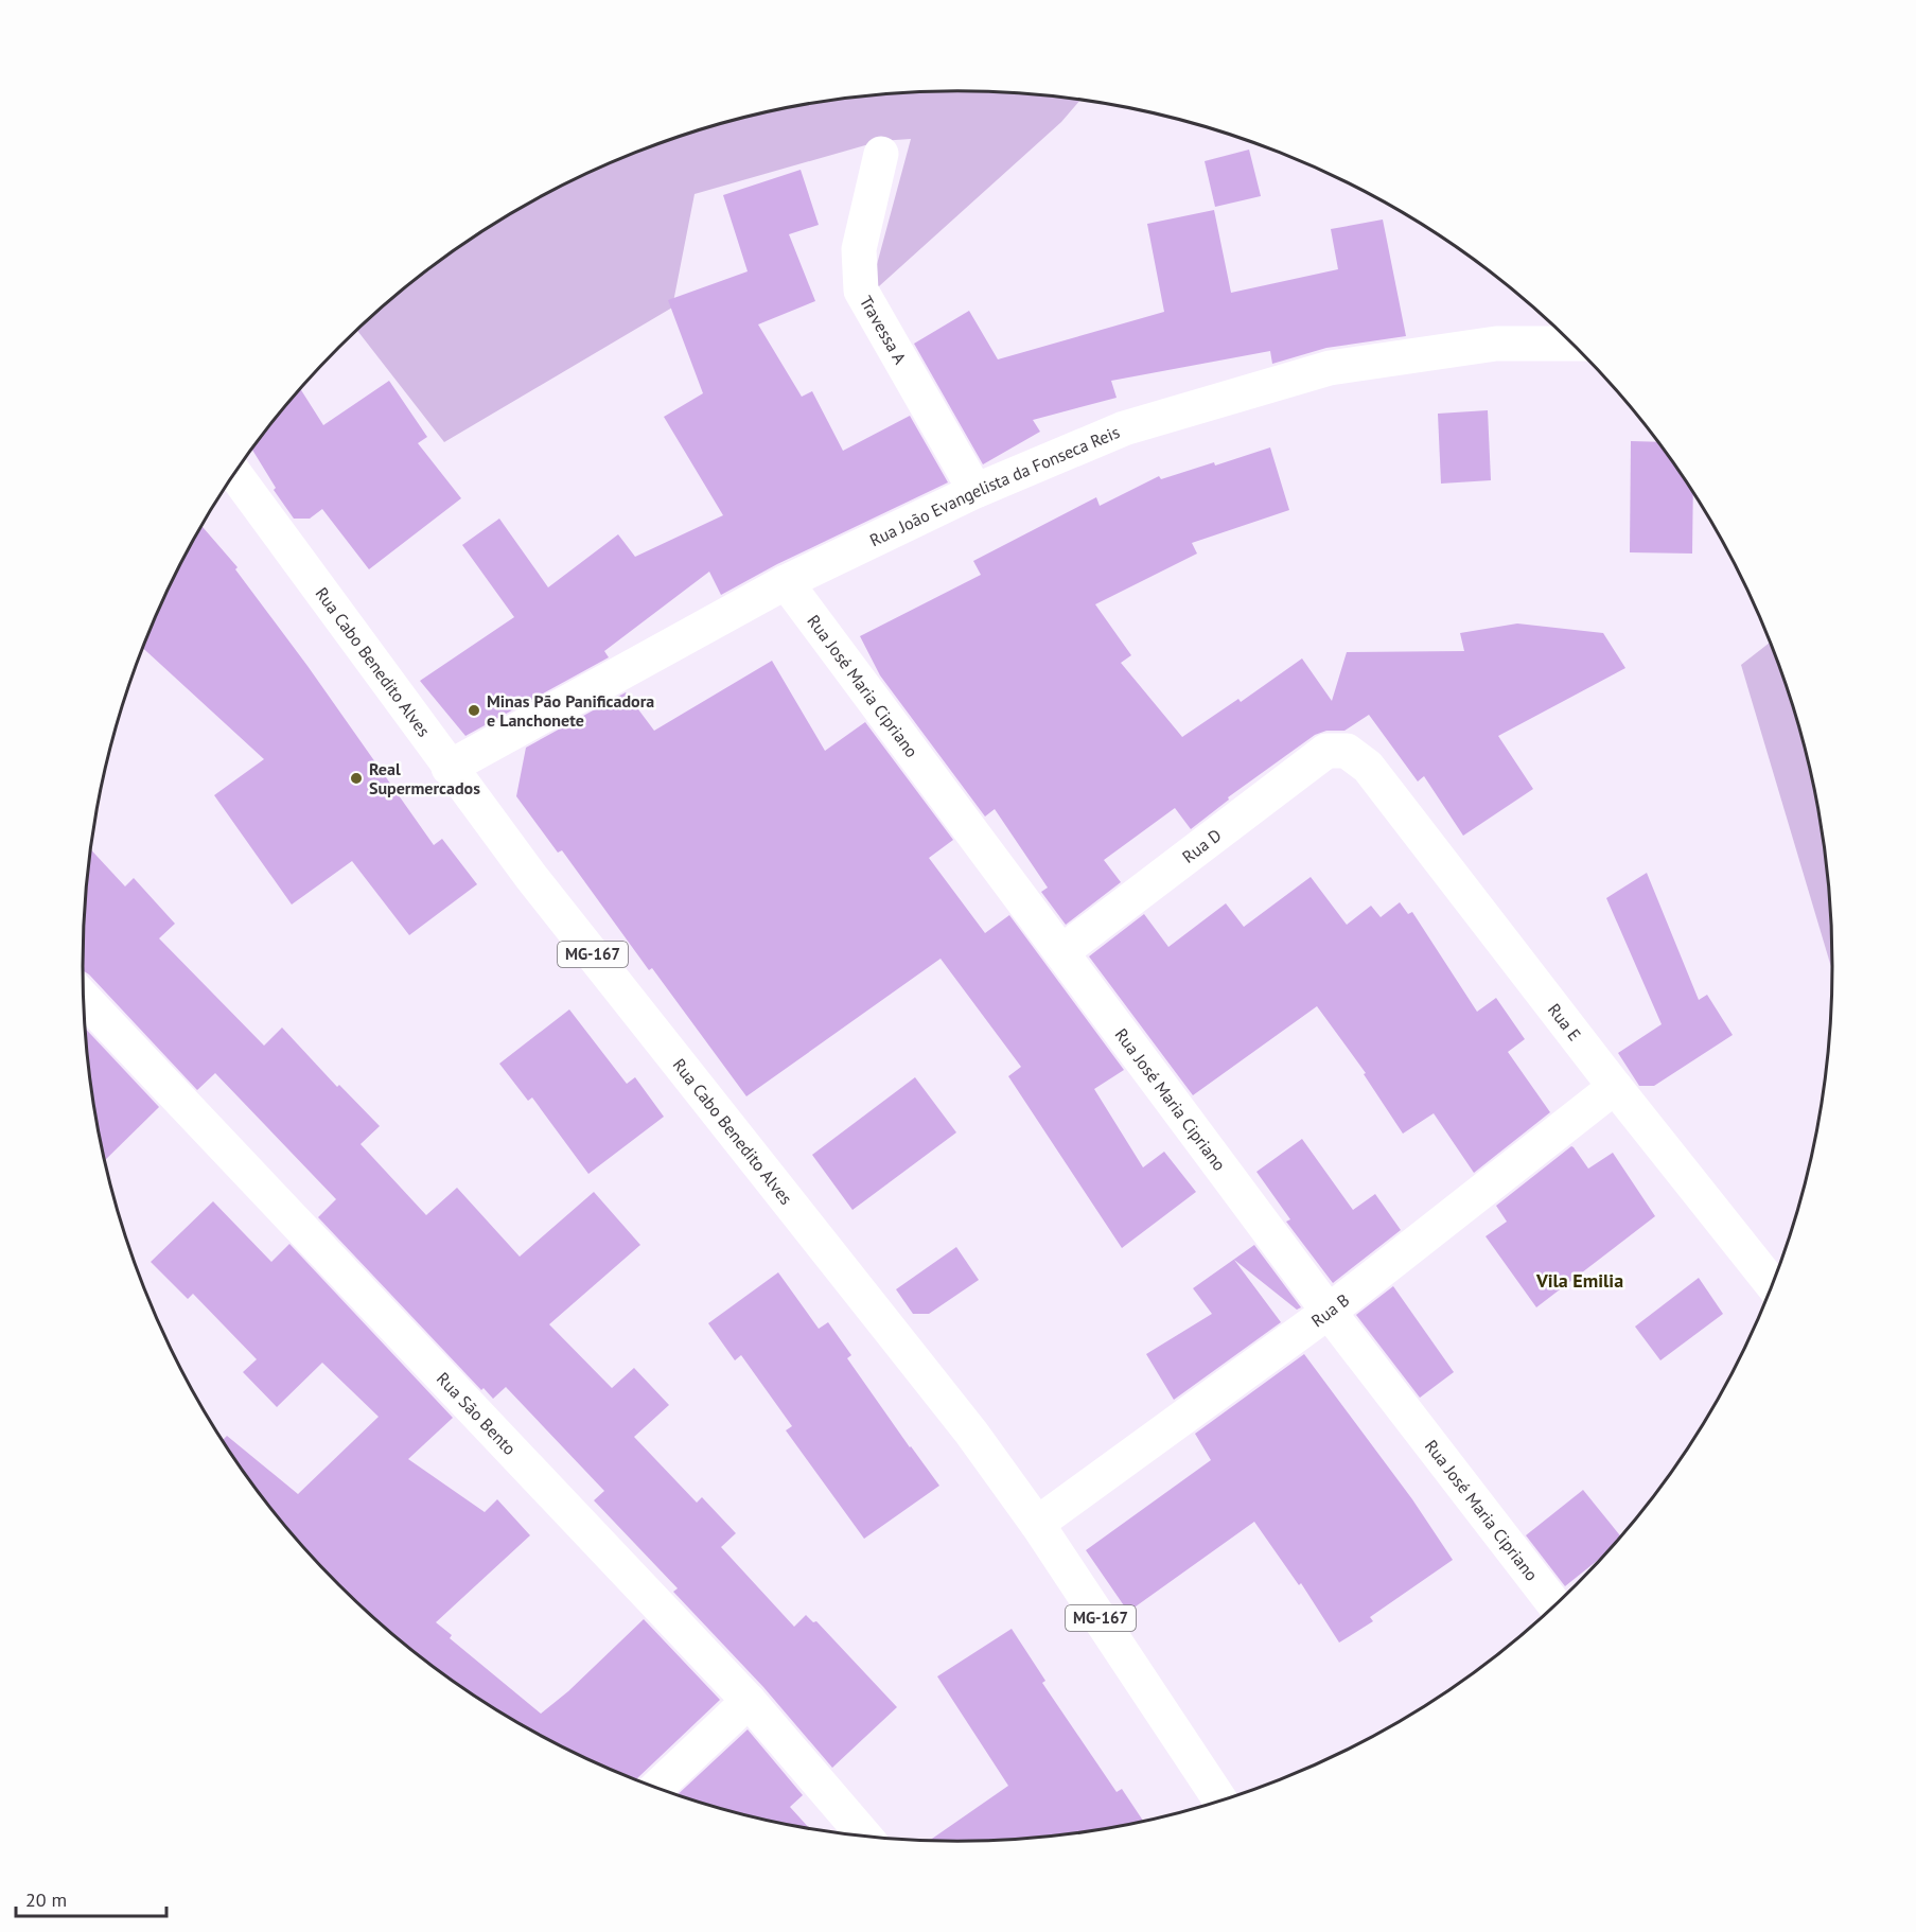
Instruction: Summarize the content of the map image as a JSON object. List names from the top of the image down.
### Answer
{
  "streets": {
    "street": [
      "Travessa A",
      "Rua João Evangelista da Fonseca Reis",
      "Rua Cabo Benedito Alves",
      "Rua José Maria Cipriano",
      "Rua D",
      "MG-167",
      "Rua E",
      "Rua B",
      "Rua São Bento"
    ]
  },
  "crossings": [
    ["Travessa A", "Rua João Evangelista da Fonseca Reis"],
    ["Rua João Evangelista da Fonseca Reis", "Rua Cabo Benedito Alves"],
    ["Rua João Evangelista da Fonseca Reis", "Rua José Maria Cipriano"],
    ["Rua Cabo Benedito Alves", "Rua B"],
    ["Rua José Maria Cipriano", "Rua D"],
    ["Rua José Maria Cipriano", "Rua B"],
    ["Rua D", "Rua E"],
    ["Rua E", "Rua B"]
  ],
  "districts": ["Vila Emilia"],
  "places": ["Minas Pão Panificadora e Lanchonete", "Real Supermercados"],
  "scale_bar": "20 m"
}
